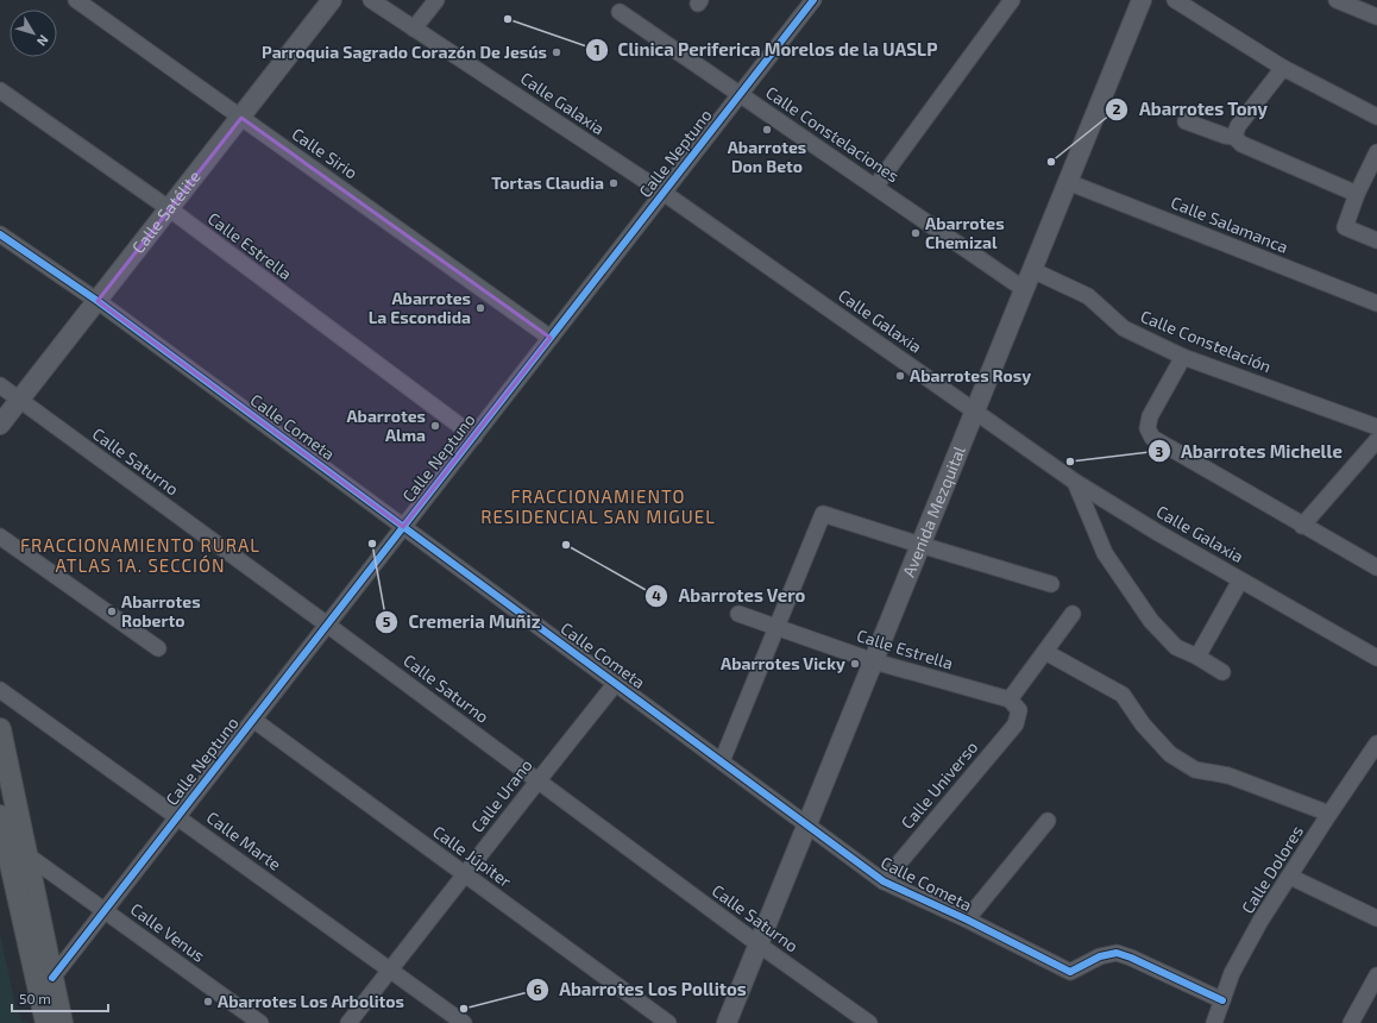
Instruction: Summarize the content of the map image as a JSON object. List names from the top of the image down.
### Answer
{
  "streets": {
    "street": [
      "Calle Galaxia",
      "Calle Constelaciones",
      "Calle Sirio",
      "Calle Neptuno",
      "Calle Satélite",
      "Calle Salamanca",
      "Calle Estrella",
      "Calle Constelación",
      "Calle Cometa",
      "Calle Saturno",
      "Avenida Mezquital",
      "Calle Universo",
      "Calle Urano",
      "Calle Marte",
      "Calle Júpiter",
      "Calle Dolores",
      "Calle Venus"
    ]
  },
  "crossings": [
    ["Calle Galaxia", "Calle Neptuno"],
    ["Calle Galaxia", "Avenida Mezquital"],
    ["Calle Constelaciones", "Calle Neptuno"],
    ["Calle Constelaciones", "Avenida Mezquital"],
    ["Calle Sirio", "Calle Neptuno"],
    ["Calle Sirio", "Calle Satélite"],
    ["Calle Neptuno", "Calle Estrella"],
    ["Calle Neptuno", "Calle Cometa"],
    ["Calle Neptuno", "Calle Saturno"],
    ["Calle Neptuno", "Calle Marte"],
    ["Calle Neptuno", "Calle Júpiter"],
    ["Calle Neptuno", "Calle Venus"],
    ["Calle Satélite", "Calle Estrella"],
    ["Calle Satélite", "Calle Cometa"],
    ["Calle Satélite", "Calle Saturno"],
    ["Calle Salamanca", "Avenida Mezquital"],
    ["Calle Estrella", "Avenida Mezquital"],
    ["Calle Estrella", "Calle Universo"],
    ["Calle Constelación", "Avenida Mezquital"],
    ["Calle Cometa", "Avenida Mezquital"],
    ["Calle Cometa", "Calle Universo"],
    ["Calle Cometa", "Calle Urano"],
    ["Calle Cometa", "Calle Dolores"],
    ["Calle Saturno", "Avenida Mezquital"],
    ["Calle Saturno", "Calle Urano"],
    ["Calle Urano", "Calle Marte"],
    ["Calle Urano", "Calle Júpiter"]
  ],
  "districts": ["FRACCIONAMIENTO RESIDENCIAL SAN MIGUEL", "FRACCIONAMIENTO RURAL ATLAS 1A. SECCIÓN"],
  "places": [
    "Clinica Periferica Morelos de la UASLP",
    "Parroquia Sagrado Corazón De Jesús",
    "Abarrotes Don Beto",
    "Abarrotes Tony",
    "Tortas Claudia",
    "Abarrotes Chemizal",
    "Abarrotes La Escondida",
    "Abarrotes Rosy",
    "Abarrotes Alma",
    "Abarrotes Michelle",
    "Cremeria Muñiz",
    "Abarrotes Vero",
    "Abarrotes Roberto",
    "Abarrotes Vicky",
    "Abarrotes Los Arbolitos",
    "Abarrotes Los Pollitos"
  ],
  "scale_bar": "50 m",
  "north": "bottom right"
}
